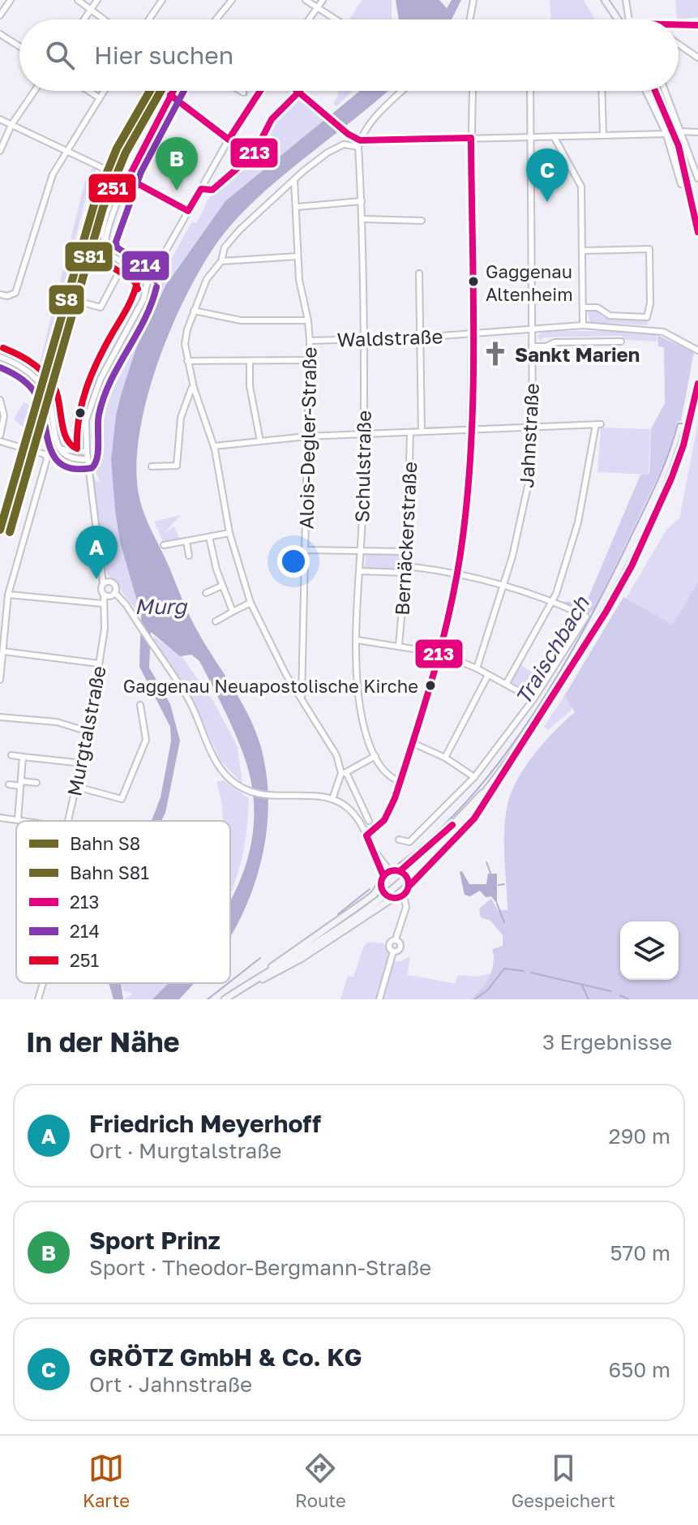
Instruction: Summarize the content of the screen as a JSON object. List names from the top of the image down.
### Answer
{
  "streets": {
    "street": [
      "Waldstraße",
      "Jahnstraße",
      "Alois-Degler-Straße",
      "Schulstraße",
      "Bernäckerstraße",
      "Murgtalstraße"
    ]
  },
  "crossings": [
    ["Waldstraße", "Jahnstraße"],
    ["Waldstraße", "Alois-Degler-Straße"],
    ["Waldstraße", "Schulstraße"]
  ],
  "water": ["Murg", "Traischbach"],
  "places": {
    "other": ["Gaggenau Altenheim", "Gaggenau Neuapostolische Kirche"],
    "church": ["Sankt Marien"]
  },
  "lines": [
    "transit line 213",
    "rail line S8",
    "rail line S81",
    "transit line 214",
    "transit line 251"
  ],
  "legend": [
    "Bahn S8",
    "Bahn S81",
    "213",
    "214",
    "251"
  ],
  "page": {
    "search": "Hier suchen",
    "pins": ["B", "C", "A"],
    "heading": ["In der Nähe", "3 Ergebnisse"],
    "list": [
      {
        "mark": "A",
        "name": "Friedrich Meyerhoff",
        "note": "Ort · Murgtalstraße",
        "value": "290 m"
      },
      {
        "mark": "B",
        "name": "Sport Prinz",
        "note": "Sport · Theodor-Bergmann-Straße",
        "value": "570 m"
      },
      {
        "mark": "C",
        "name": "GRÖTZ GmbH & Co. KG",
        "note": "Ort · Jahnstraße",
        "value": "650 m"
      }
    ],
    "nav": ["Karte", "Route", "Gespeichert"]
  }
}
